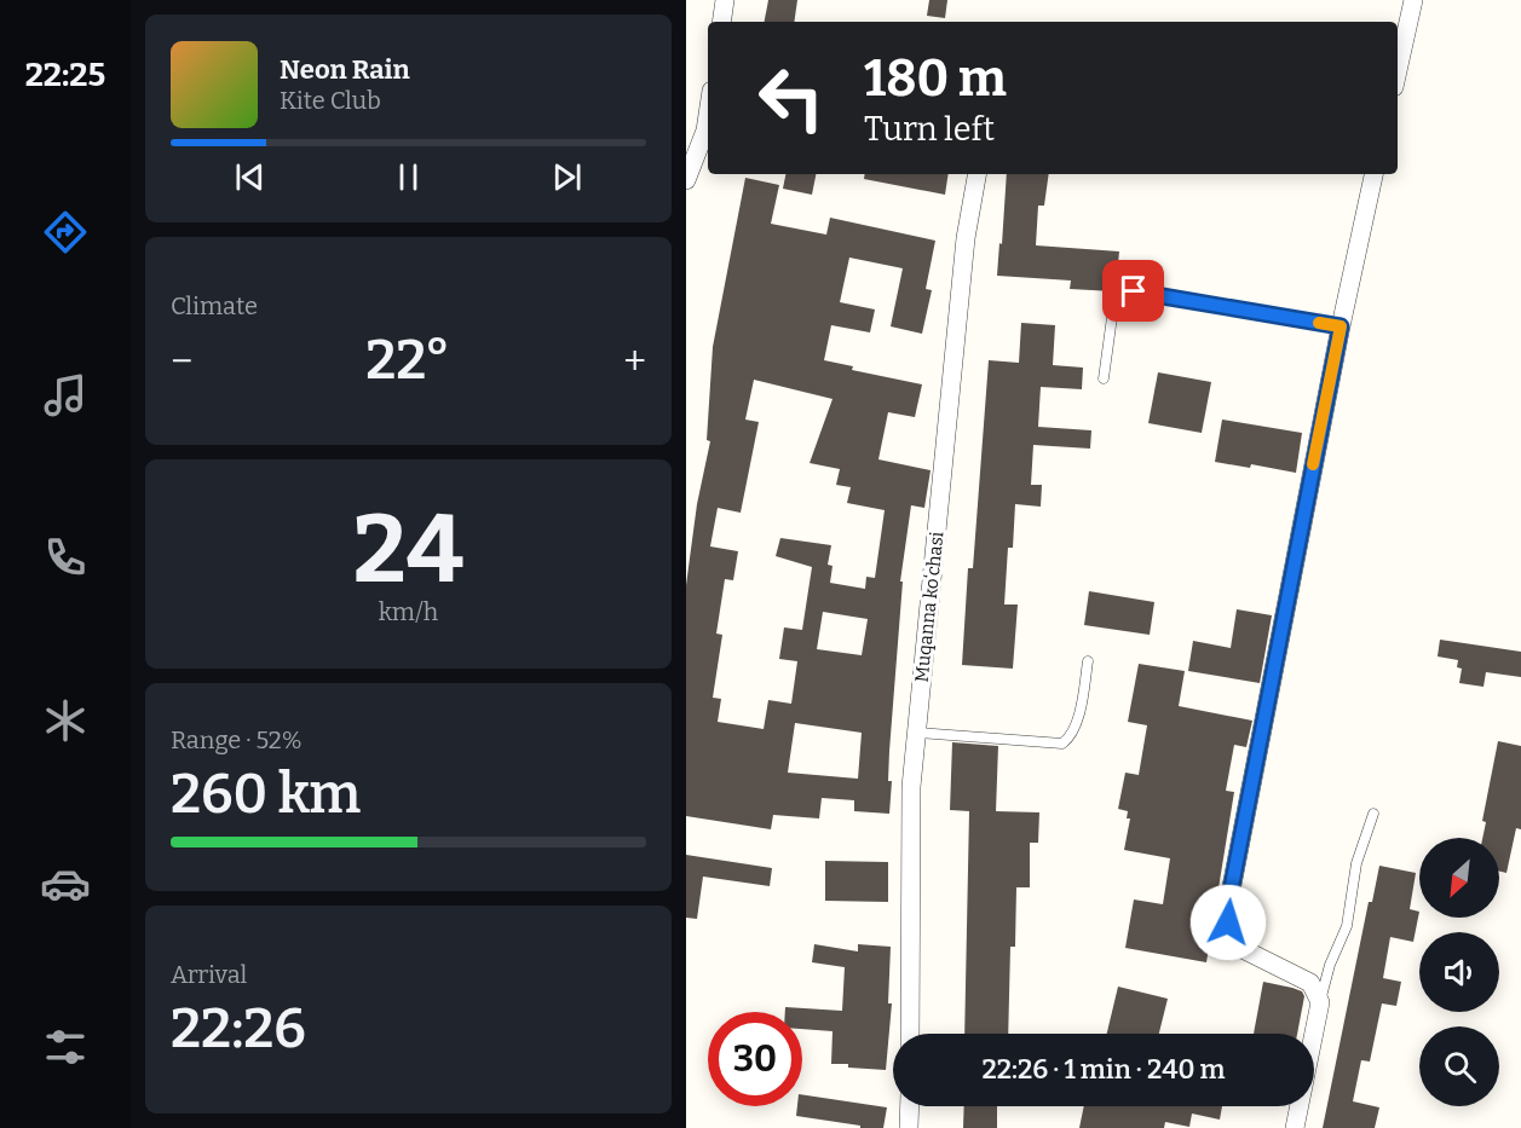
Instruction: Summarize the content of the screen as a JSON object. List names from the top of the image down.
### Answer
{
  "streets": {
    "street": ["Muqanna koʻchasi"]
  },
  "north": "bottom left",
  "page": {
    "tabs": "22:25",
    "turn": ["180 m", "Turn left"],
    "song": ["Neon Rain", "Kite Club"],
    "tile": [
      "Climate",
      ["24", "km/h"],
      ["Range · 52%", "260 km"],
      ["Arrival", "22:26"]
    ],
    "heat": ["−", "22°", "+"],
    "limit": "30",
    "trip": "22:26 · 1 min · 240 m"
  }
}
